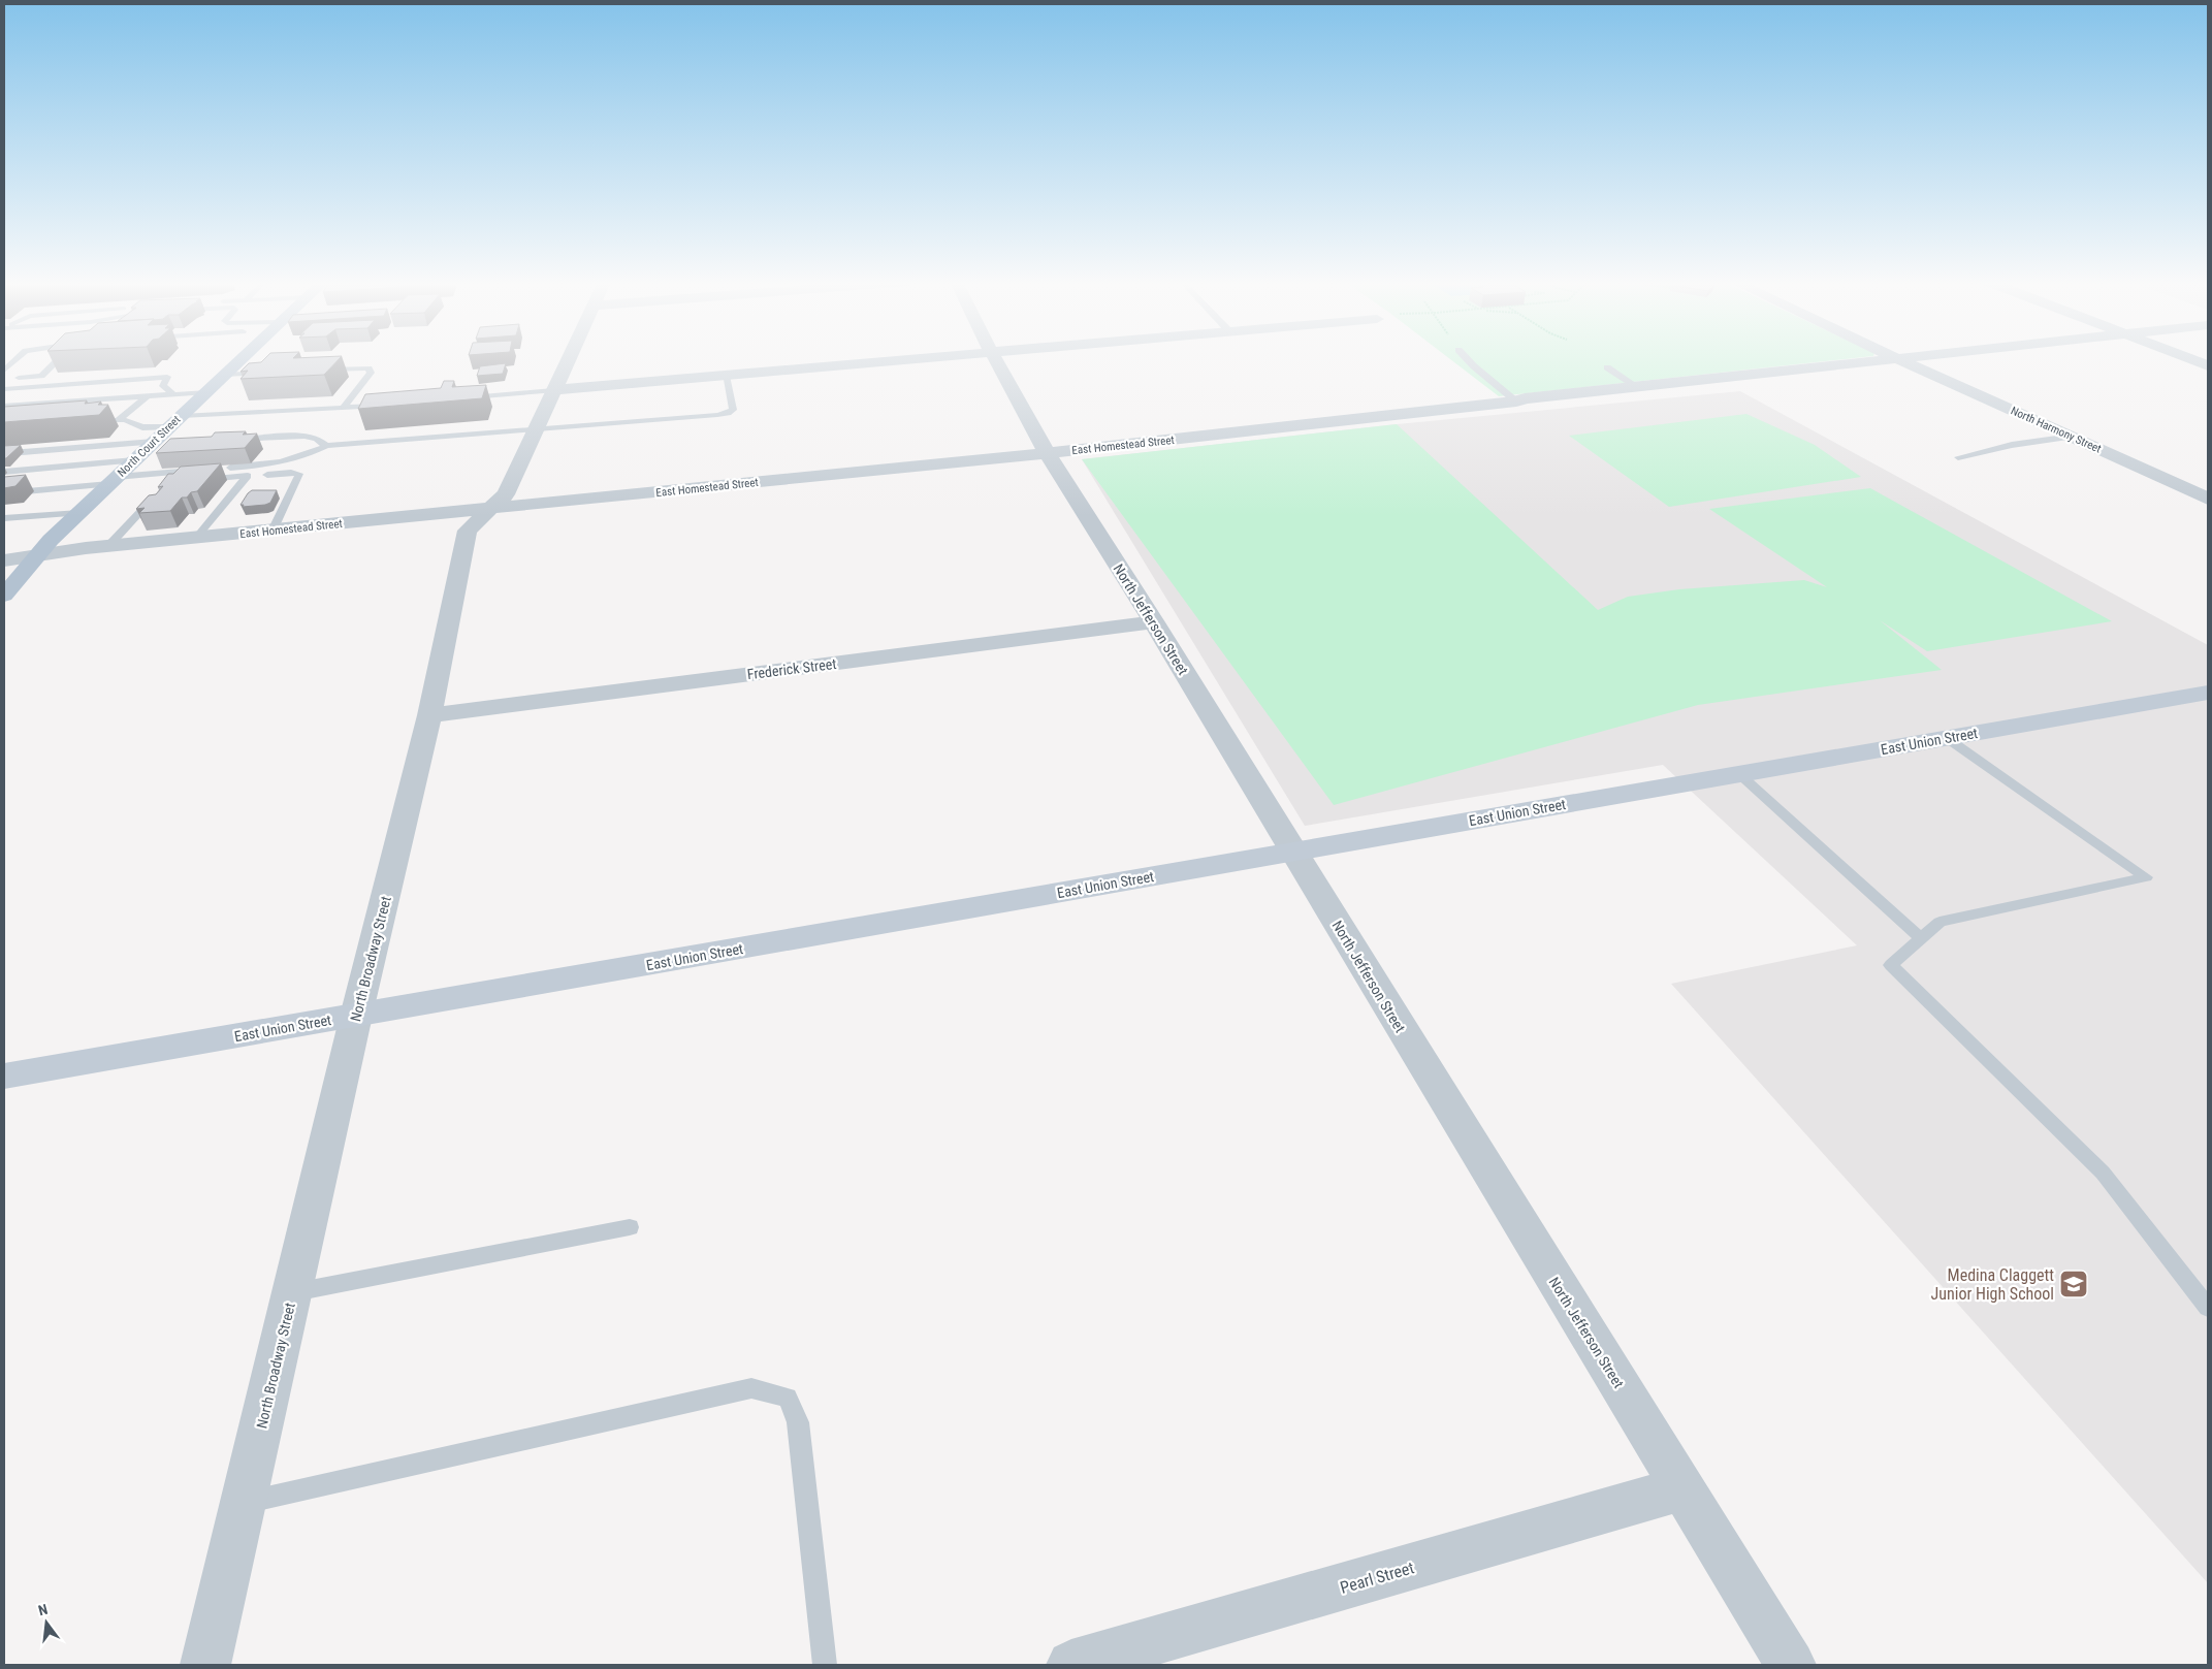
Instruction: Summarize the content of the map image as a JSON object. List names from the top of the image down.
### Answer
{
  "streets": {
    "main road": ["North Court Street"],
    "street": [
      "North Harmony Street",
      "East Homestead Street",
      "North Jefferson Street",
      "Frederick Street",
      "East Union Street",
      "North Broadway Street",
      "Pearl Street"
    ]
  },
  "crossings": [
    ["East Homestead Street", "North Court Street"],
    ["East Homestead Street", "North Jefferson Street"],
    ["East Homestead Street", "North Broadway Street"],
    ["North Jefferson Street", "Frederick Street"],
    ["North Jefferson Street", "East Union Street"],
    ["North Jefferson Street", "Pearl Street"],
    ["Frederick Street", "North Broadway Street"],
    ["East Union Street", "North Broadway Street"]
  ],
  "places": {
    "school or university": ["Medina Claggett Junior High School"]
  },
  "north": "top"
}
